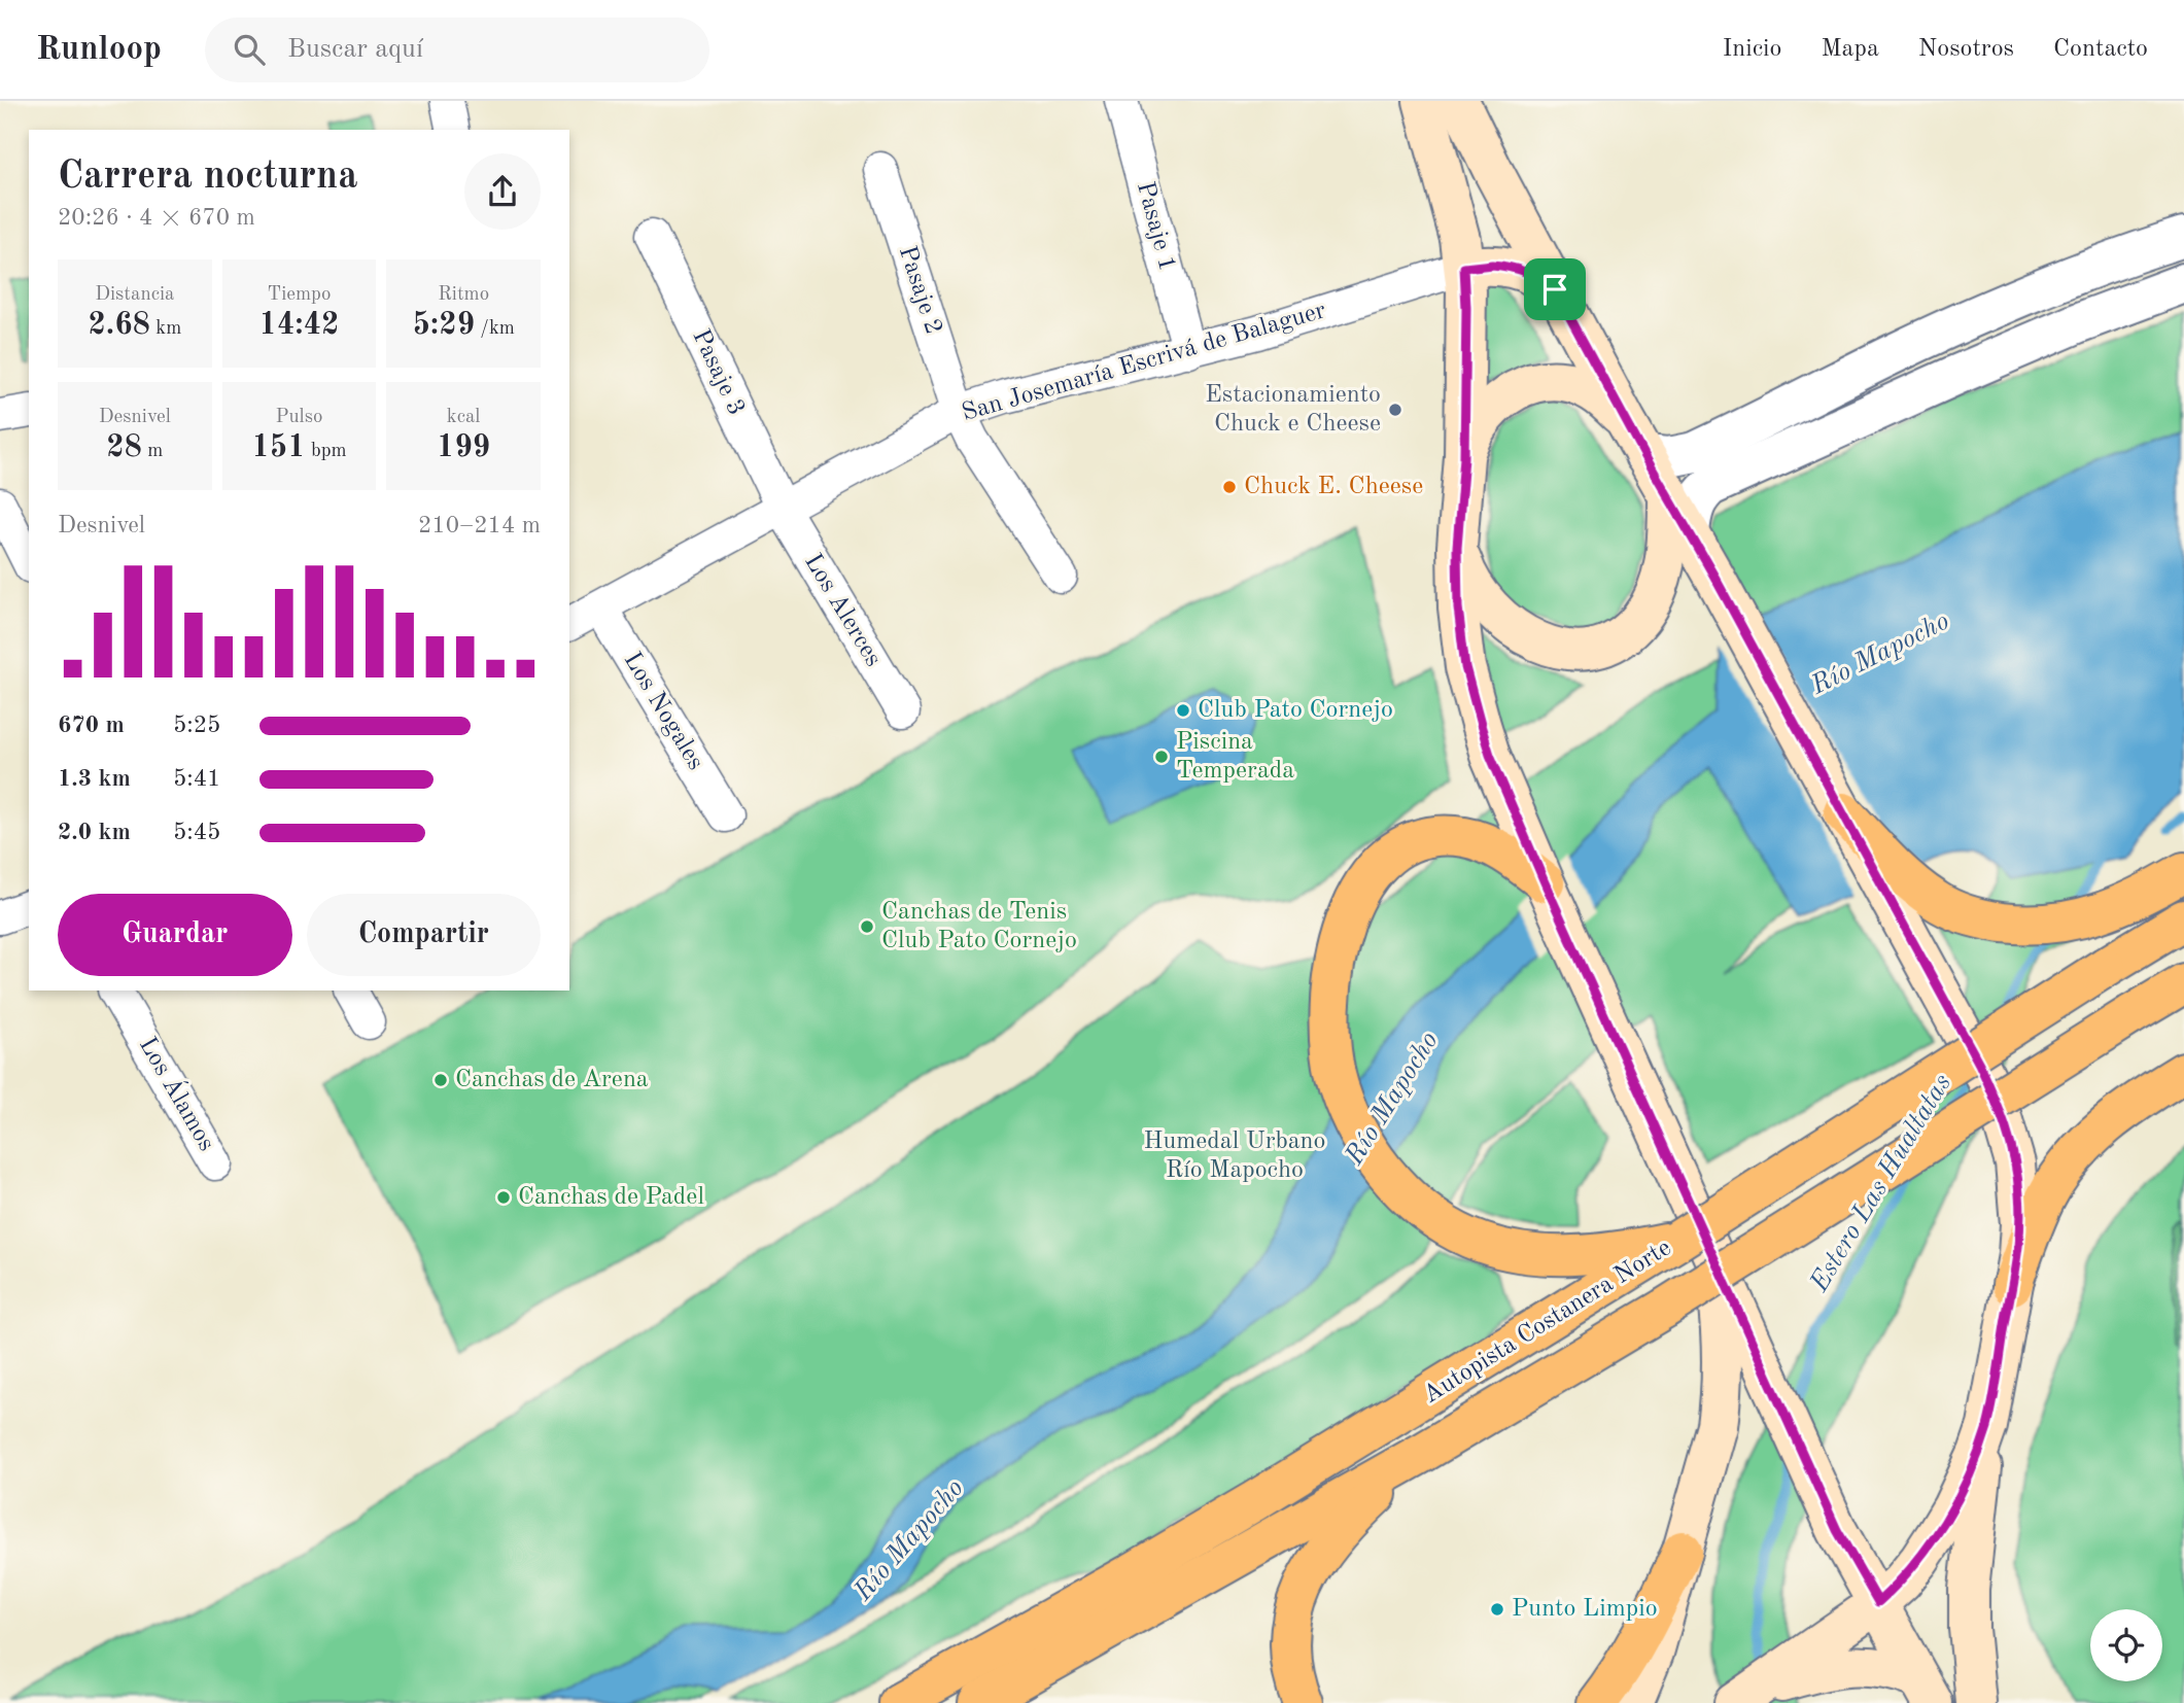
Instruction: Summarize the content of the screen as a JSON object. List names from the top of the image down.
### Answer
{
  "streets": {
    "highway": ["Autopista Costanera Norte"],
    "street": [
      "Pasaje 1",
      "Pasaje 2",
      "San Josemaría Escrivá de Balaguer",
      "Pasaje 3",
      "Los Alerces",
      "Los Nogales",
      "Los Álamos"
    ]
  },
  "crossings": [
    ["Pasaje 1", "San Josemaría Escrivá de Balaguer"],
    ["Pasaje 2", "San Josemaría Escrivá de Balaguer"],
    ["San Josemaría Escrivá de Balaguer", "Pasaje 3"],
    ["San Josemaría Escrivá de Balaguer", "Los Alerces"],
    ["San Josemaría Escrivá de Balaguer", "Los Nogales"],
    ["Pasaje 3", "Los Alerces"]
  ],
  "water": ["Río Mapocho", "Estero Las Hualtatas"],
  "parks": ["Humedal Urbano Río Mapocho"],
  "places": [
    "Estacionamiento Chuck e Cheese",
    "Chuck E. Cheese",
    "Club Pato Cornejo",
    "Piscina Temperada",
    "Canchas de Tenis Club Pato Cornejo",
    "Canchas de Arena",
    "Canchas de Padel",
    "Punto Limpio"
  ],
  "page": {
    "header": "Runloop",
    "search": "Buscar aquí",
    "nav": [
      "Inicio",
      "Mapa",
      "Nosotros",
      "Contacto"
    ],
    "heading": ["Carrera nocturna", "20:26 · 4 × 670 m"],
    "stats": [
      ["Distancia", "2.68 km"],
      ["Tiempo", "14:42"],
      ["Ritmo", "5:29 /km"],
      ["Desnivel", "28 m"],
      ["Pulso", "151 bpm"],
      ["kcal", "199"]
    ],
    "chart": ["Desnivel", "210–214 m"],
    "list": [
      {
        "name": "670 m",
        "note": "5:25"
      },
      {
        "name": "1.3 km",
        "note": "5:41"
      },
      {
        "name": "2.0 km",
        "note": "5:45"
      }
    ],
    "buttons": ["Guardar", "Compartir"]
  }
}
